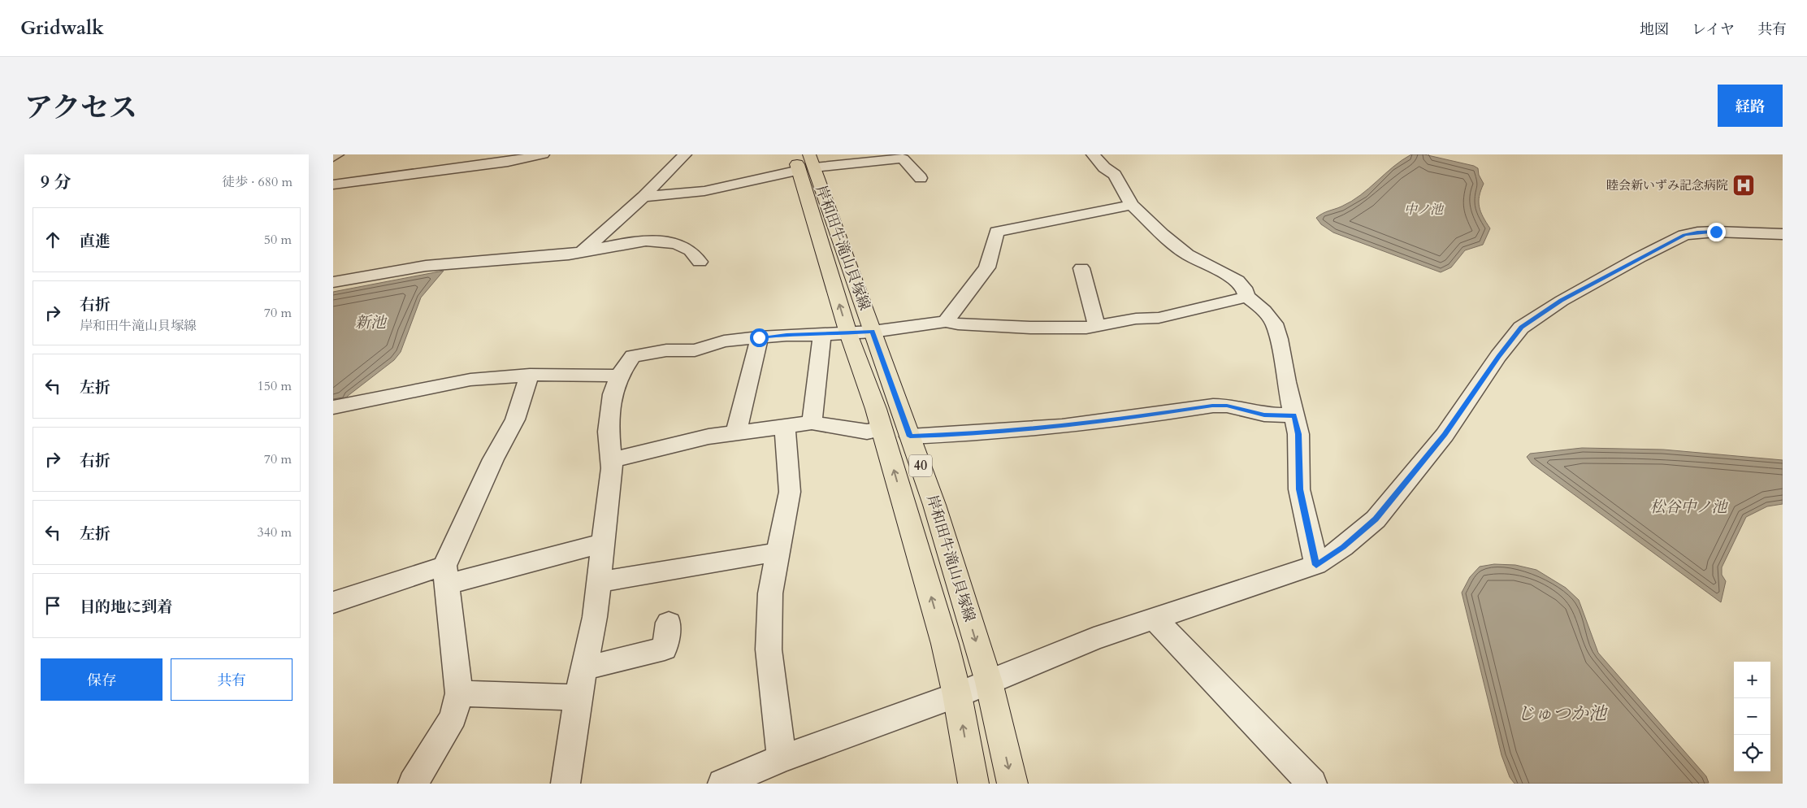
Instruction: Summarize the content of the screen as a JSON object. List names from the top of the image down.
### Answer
{
  "streets": {
    "main road": ["岸和田牛滝山貝塚線", "40"]
  },
  "water": [
    "中ノ池",
    "新池",
    "松谷中ノ池",
    "じゅつか池"
  ],
  "places": {
    "hospital": ["睦会新いずみ記念病院"]
  },
  "page": {
    "header": "Gridwalk",
    "nav": ["地図", "レイヤ", "共有"],
    "title": "アクセス",
    "buttons": [
      "経路",
      ["保存", "共有"]
    ],
    "heading": ["9 分", "徒歩 · 680 m"],
    "list": [
      ["直進", "50 m"],
      ["右折", "岸和田牛滝山貝塚線", "70 m"],
      ["左折", "150 m"],
      ["右折", "70 m"],
      ["左折", "340 m"],
      "目的地に到着"
    ],
    "map_buttons": ["+", "−"]
  }
}
